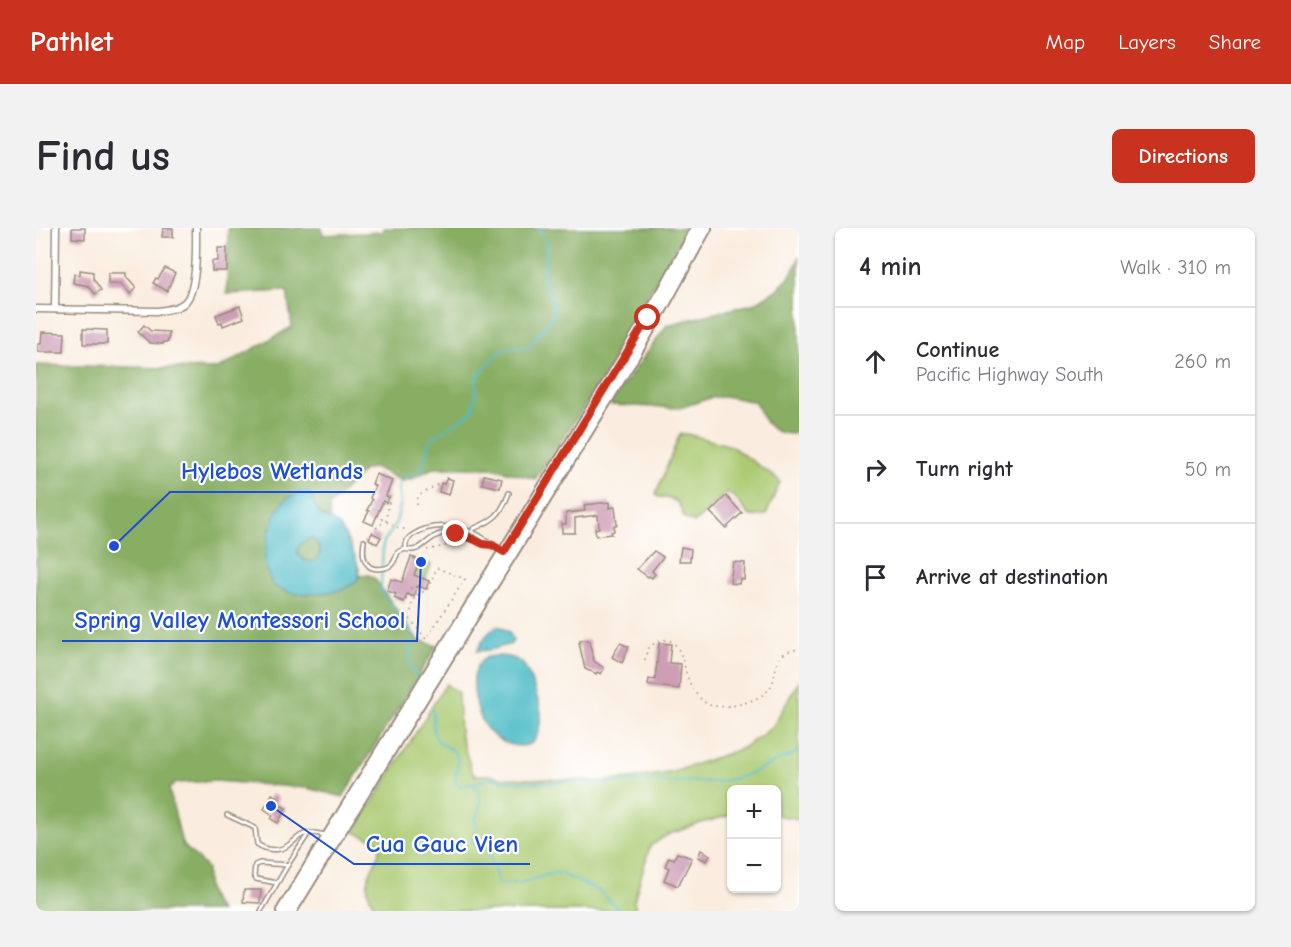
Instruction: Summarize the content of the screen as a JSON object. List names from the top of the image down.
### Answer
{
  "places": ["Hylebos Wetlands", "Spring Valley Montessori School", "Cua Gauc Vien"],
  "page": {
    "header": "Pathlet",
    "nav": ["Map", "Layers", "Share"],
    "buttons": "Directions",
    "title": "Find us",
    "heading": ["4 min", "Walk · 310 m"],
    "list": [
      ["Continue", "Pacific Highway South", "260 m"],
      ["Turn right", "50 m"],
      "Arrive at destination"
    ],
    "map_buttons": ["+", "−"]
  }
}
